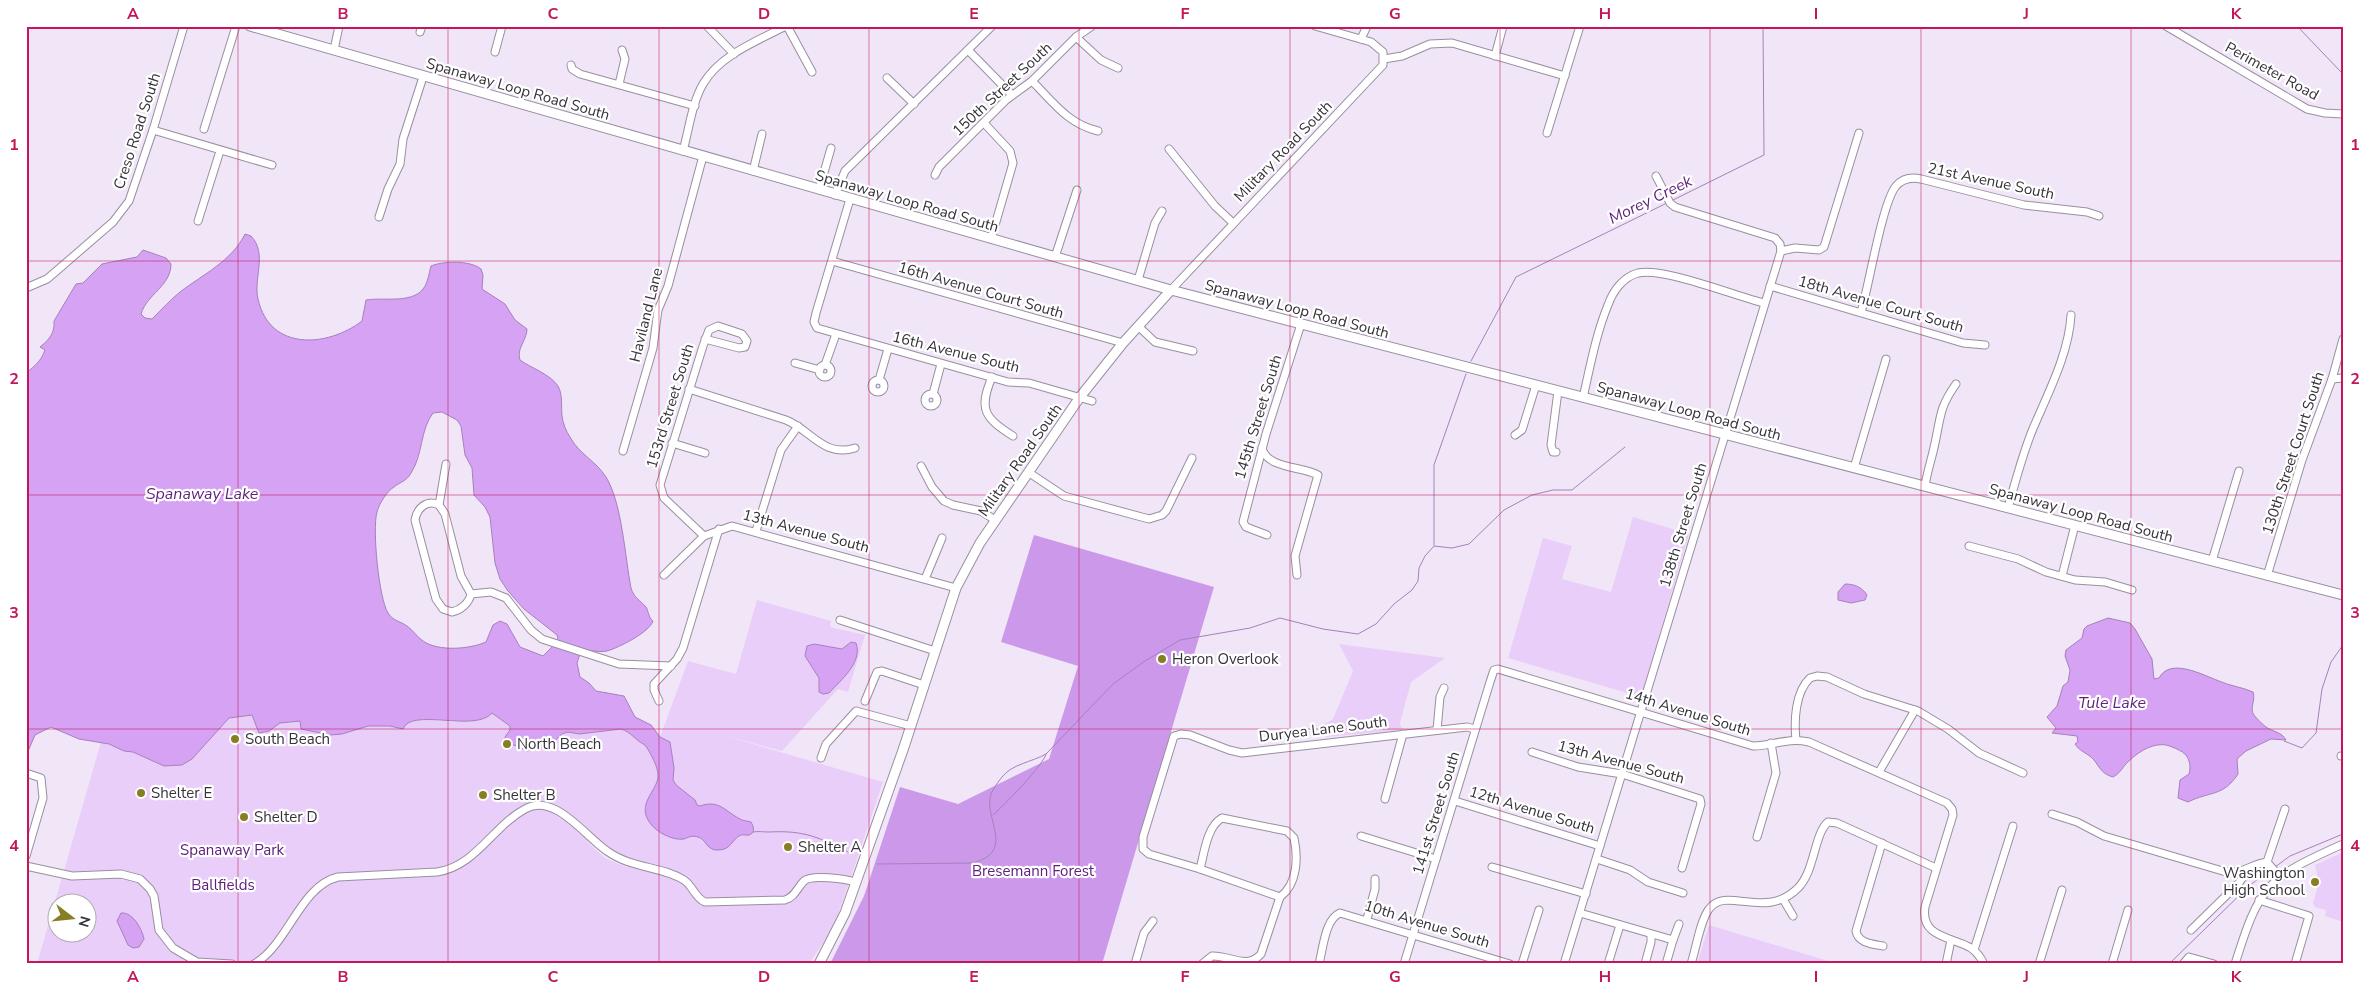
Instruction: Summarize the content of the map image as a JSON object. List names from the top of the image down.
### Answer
{
  "streets": {
    "main road": ["Spanaway Loop Road South", "Military Road South"],
    "street": [
      "Perimeter Road",
      "150th Street South",
      "Creso Road South",
      "21st Avenue South",
      "16th Avenue Court South",
      "18th Avenue Court South",
      "Haviland Lane",
      "16th Avenue South",
      "153rd Street South",
      "145th Street South",
      "130th Street Court South",
      "138th Street South",
      "13th Avenue South",
      "14th Avenue South",
      "Duryea Lane South",
      "12th Avenue South",
      "141st Street South",
      "10th Avenue South"
    ]
  },
  "crossings": [
    ["Spanaway Loop Road South", "Military Road South"],
    ["Spanaway Loop Road South", "Haviland Lane"],
    ["Spanaway Loop Road South", "145th Street South"],
    ["Spanaway Loop Road South", "130th Street Court South"],
    ["Spanaway Loop Road South", "138th Street South"],
    ["Military Road South", "16th Avenue Court South"],
    ["Military Road South", "16th Avenue South"],
    ["Military Road South", "13th Avenue South"],
    ["21st Avenue South", "18th Avenue Court South"],
    ["16th Avenue Court South", "16th Avenue South"],
    ["18th Avenue Court South", "138th Street South"],
    ["153rd Street South", "13th Avenue South"],
    ["138th Street South", "13th Avenue South"],
    ["138th Street South", "14th Avenue South"],
    ["138th Street South", "12th Avenue South"],
    ["14th Avenue South", "141st Street South"],
    ["Duryea Lane South", "141st Street South"],
    ["12th Avenue South", "141st Street South"],
    ["141st Street South", "10th Avenue South"]
  ],
  "water": ["Morey Creek", "Spanaway Lake", "Tule Lake"],
  "parks": ["Spanaway Park", "Bresemann Forest", "Ballfields"],
  "places": [
    "Heron Overlook",
    "South Beach",
    "North Beach",
    "Shelter E",
    "Shelter B",
    "Shelter D",
    "Shelter A",
    "Washington High School"
  ],
  "north": "right",
  "grid": {
    "columns": [
      "A",
      "B",
      "C",
      "D",
      "E",
      "F",
      "G",
      "H",
      "I",
      "J",
      "K"
    ],
    "rows": [
      "1",
      "2",
      "3",
      "4"
    ]
  }
}
